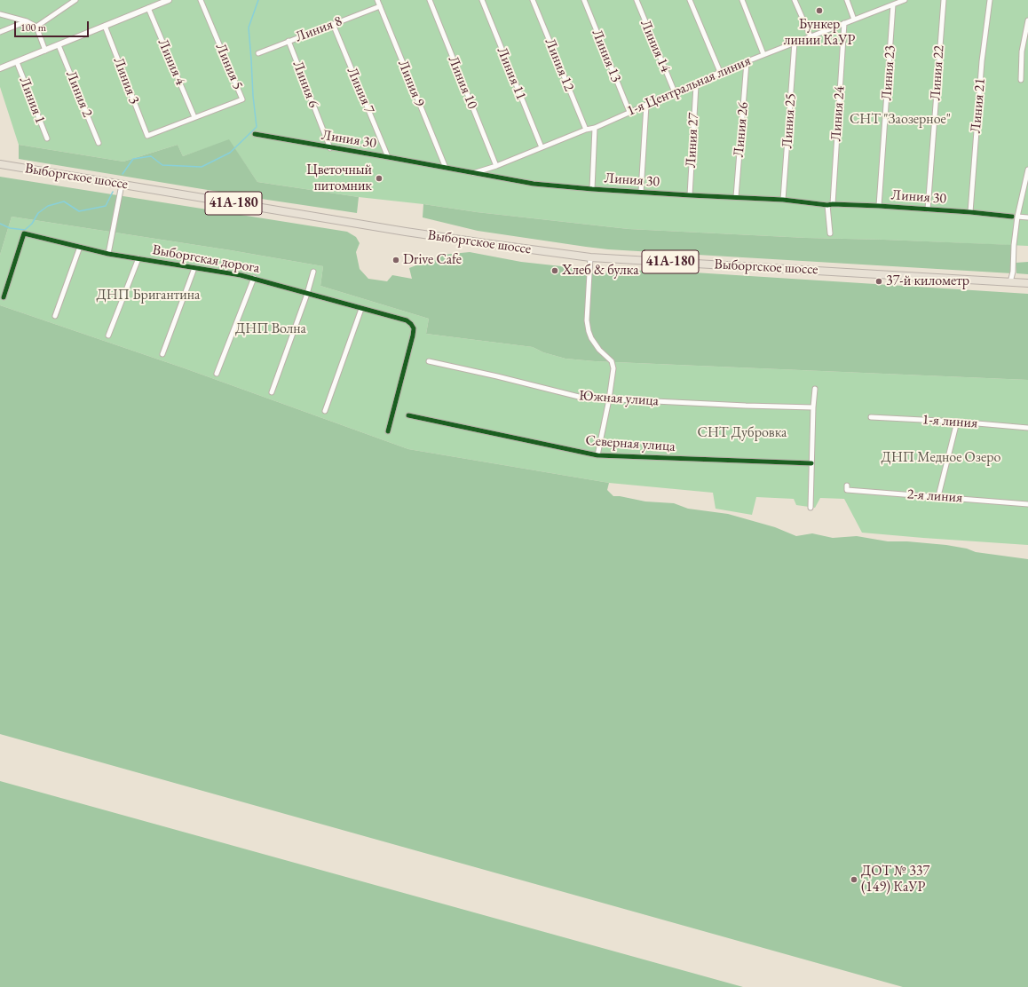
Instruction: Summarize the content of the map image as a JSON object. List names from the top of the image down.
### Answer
{
  "streets": {
    "main road": ["Выборгское шоссе", "41А-180"],
    "street": [
      "Линия 8",
      "Линия 14",
      "Линия 13",
      "Линия 4",
      "Линия 12",
      "Линия 5",
      "Линия 23",
      "Линия 22",
      "Линия 11",
      "Линия 3",
      "Линия 10",
      "Линия 9",
      "Линия 6",
      "1-я Центральная линия",
      "Линия 7",
      "Линия 2",
      "Линия 1",
      "Линия 21",
      "Линия 24",
      "Линия 25",
      "Линия 26",
      "Линия 30",
      "Линия 27",
      "Выборгская дорога",
      "Южная улица",
      "1-я линия",
      "Северная улица",
      "2-я линия"
    ]
  },
  "crossings": [
    ["Линия 8", "Линия 9"],
    ["Линия 8", "Линия 6"],
    ["Линия 8", "Линия 7"],
    ["Линия 14", "1-я Центральная линия"],
    ["Линия 13", "1-я Центральная линия"],
    ["Линия 4", "Линия 5"],
    ["Линия 12", "1-я Центральная линия"],
    ["Линия 5", "Линия 3"],
    ["Линия 23", "1-я Центральная линия"],
    ["Линия 23", "Линия 30"],
    ["Линия 22", "Линия 30"],
    ["Линия 11", "1-я Центральная линия"],
    ["Линия 10", "1-я Центральная линия"],
    ["Линия 9", "Линия 30"],
    ["Линия 6", "Линия 30"],
    ["1-я Центральная линия", "Линия 24"],
    ["1-я Центральная линия", "Линия 25"],
    ["1-я Центральная линия", "Линия 26"],
    ["1-я Центральная линия", "Линия 30"],
    ["1-я Центральная линия", "Линия 27"],
    ["Линия 7", "Линия 30"],
    ["Линия 21", "Линия 30"],
    ["Линия 24", "Линия 30"],
    ["Линия 25", "Линия 30"],
    ["Линия 26", "Линия 30"],
    ["Линия 30", "Линия 27"]
  ],
  "parks": [
    "СНТ \"Заозерное\"",
    "ДНП Бригантина",
    "ДНП Волна",
    "СНТ Дубровка",
    "ДНП Медное Озеро"
  ],
  "places": [
    "Бункер линии КаУР",
    "Цветочный питомник",
    "Drive Cafe",
    "Хлеб & булка",
    "37-й километр",
    "ДОТ № 337 (149) КаУР"
  ],
  "scale_bar": "100 m"
}
